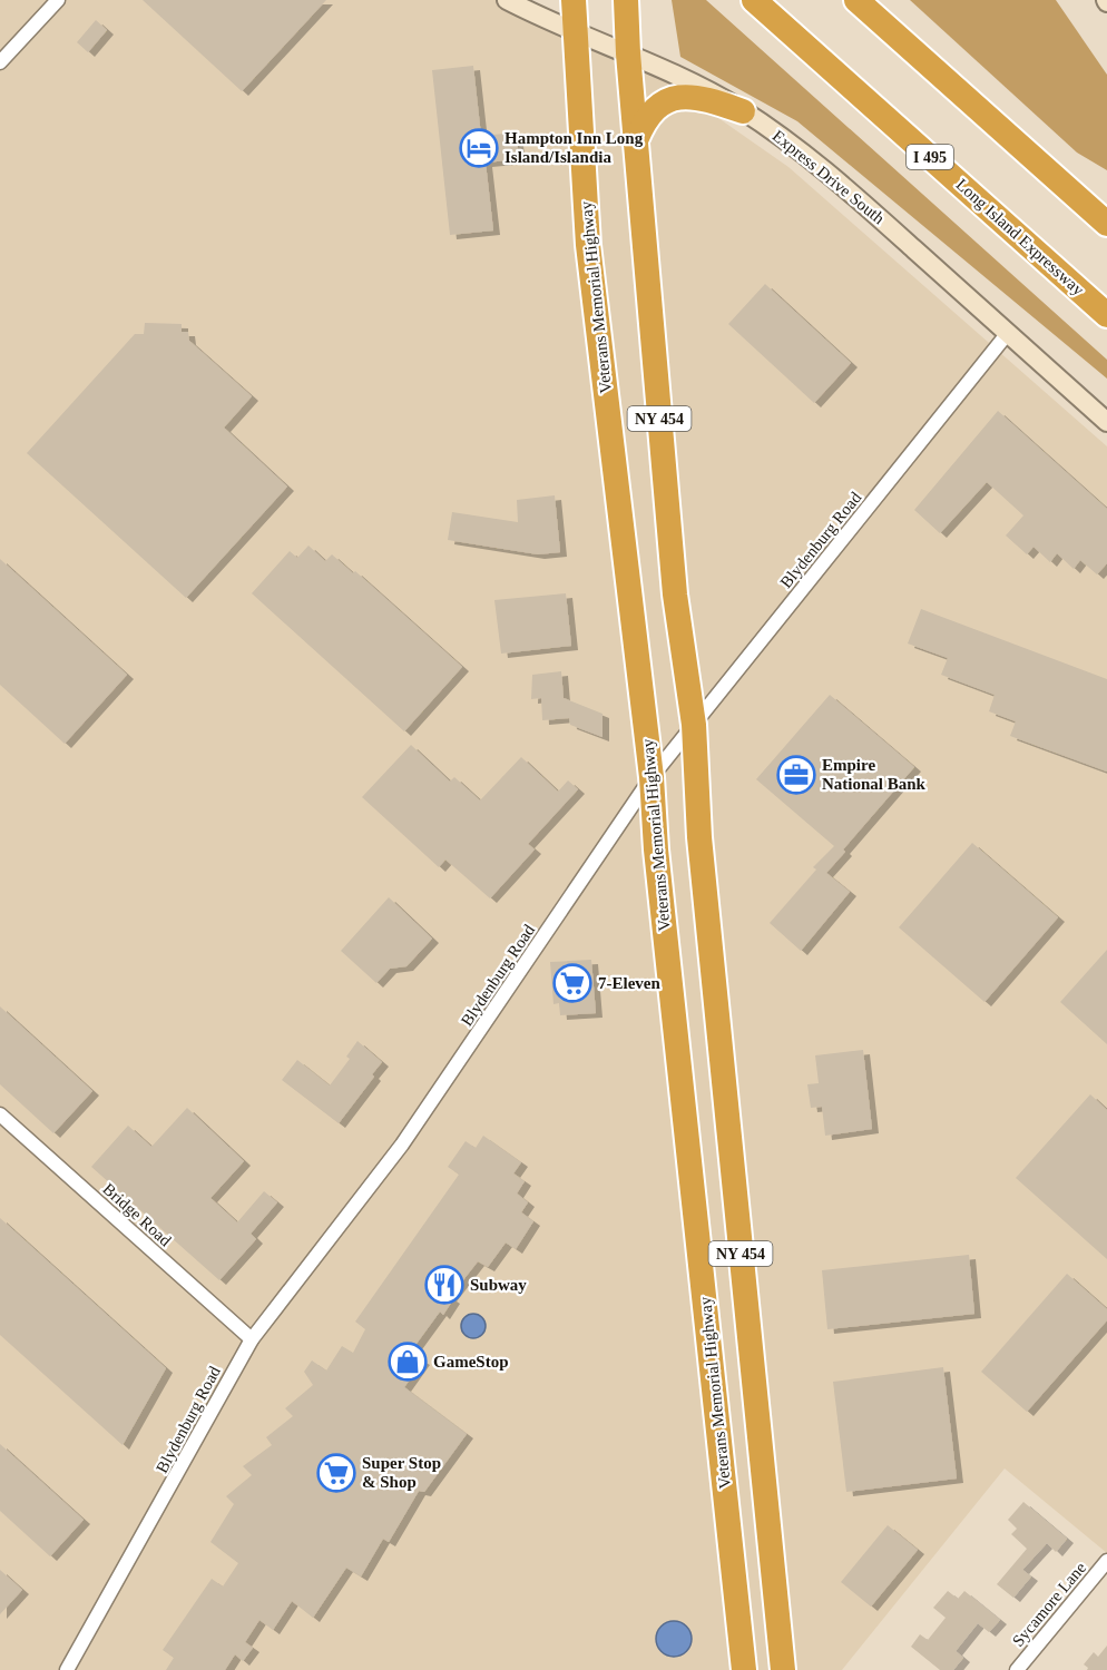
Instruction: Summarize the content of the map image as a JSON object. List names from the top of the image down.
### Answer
{
  "streets": {
    "highway": [
      "I 495",
      "Long Island Expressway",
      "Veterans Memorial Highway",
      "NY 454"
    ],
    "main road": ["Express Drive South"],
    "street": ["Blydenburg Road", "Bridge Road", "Sycamore Lane"]
  },
  "crossings": [
    ["Express Drive South", "Veterans Memorial Highway"],
    ["Express Drive South", "NY 454"],
    ["Express Drive South", "Blydenburg Road"],
    ["Veterans Memorial Highway", "Blydenburg Road"],
    ["NY 454", "Blydenburg Road"],
    ["Blydenburg Road", "Bridge Road"]
  ],
  "places": {
    "hotel": ["Hampton Inn Long Island/Islandia"],
    "office": ["Empire National Bank"],
    "supermarket": ["7-Eleven", "Super Stop & Shop"],
    "restaurant": ["Subway"],
    "shop": ["GameStop"]
  }
}
